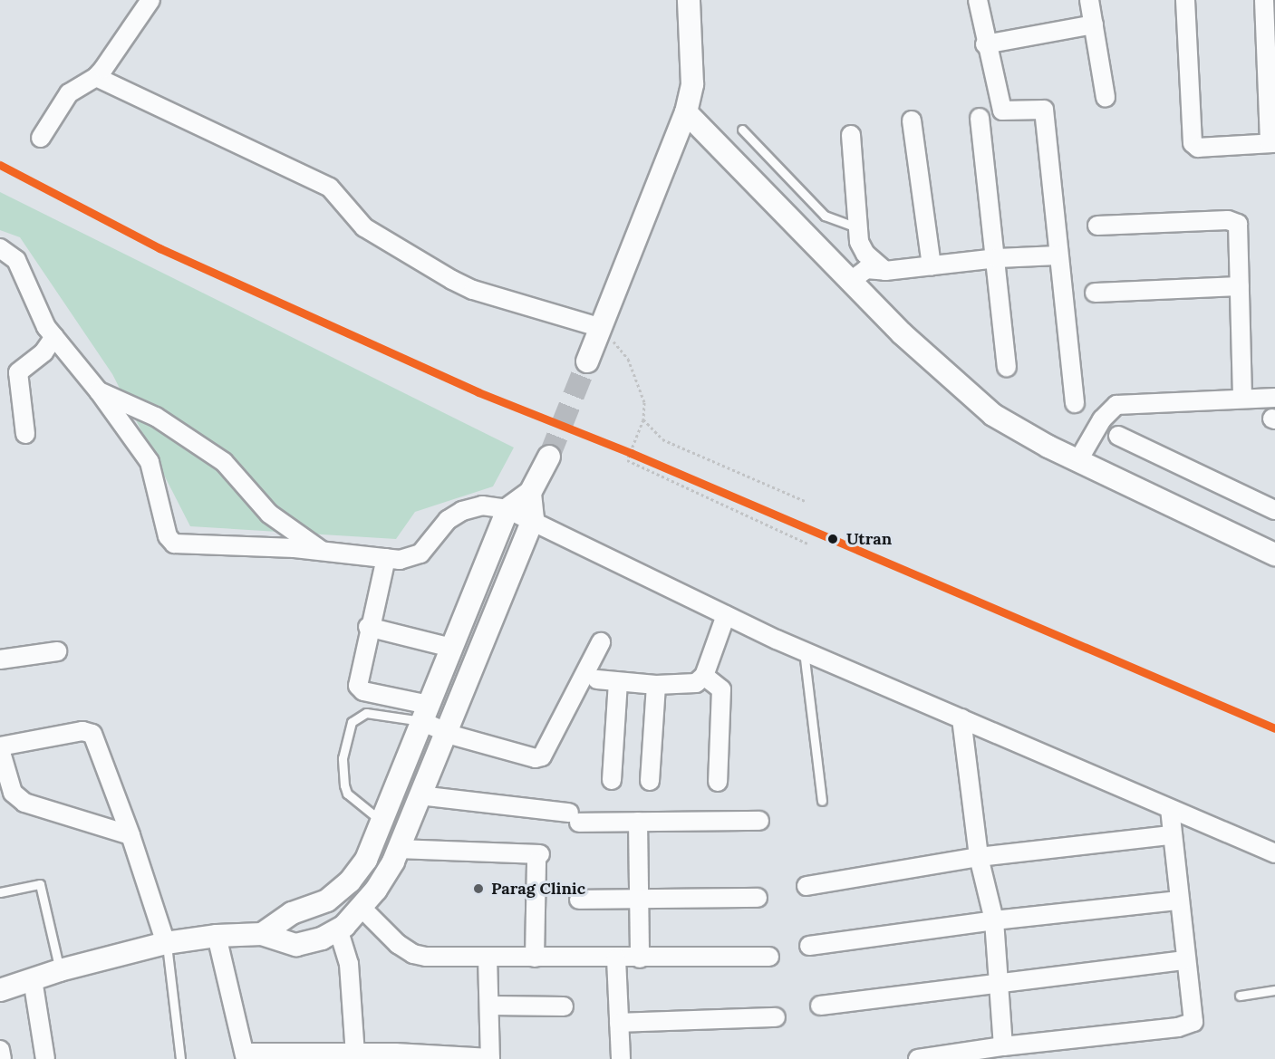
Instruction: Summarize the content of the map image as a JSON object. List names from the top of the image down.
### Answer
{
  "places": ["Utran", "Parag Clinic"]
}
